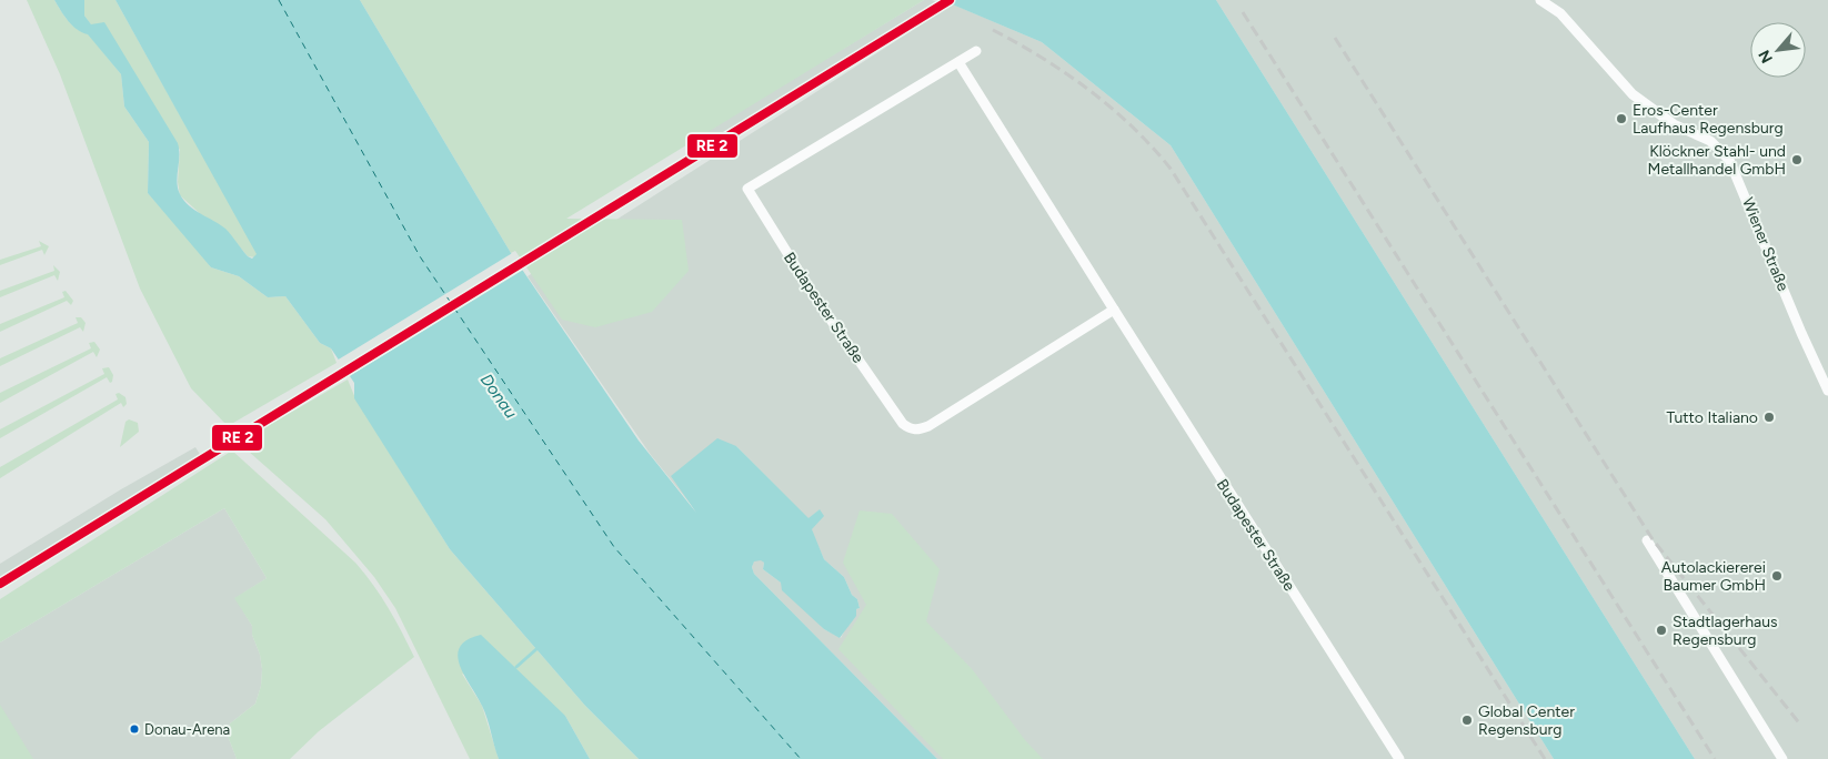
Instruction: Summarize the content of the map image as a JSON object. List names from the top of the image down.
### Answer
{
  "streets": {
    "street": ["Wiener Straße", "Budapester Straße"]
  },
  "water": ["Donau"],
  "places": [
    "Eros-Center Laufhaus Regensburg",
    "Klöckner Stahl- und Metallhandel GmbH",
    "Tutto Italiano",
    "Autolackiererei Baumer GmbH",
    "Stadtlagerhaus Regensburg",
    "Global Center Regensburg",
    "Donau-Arena"
  ],
  "north": "bottom left"
}
